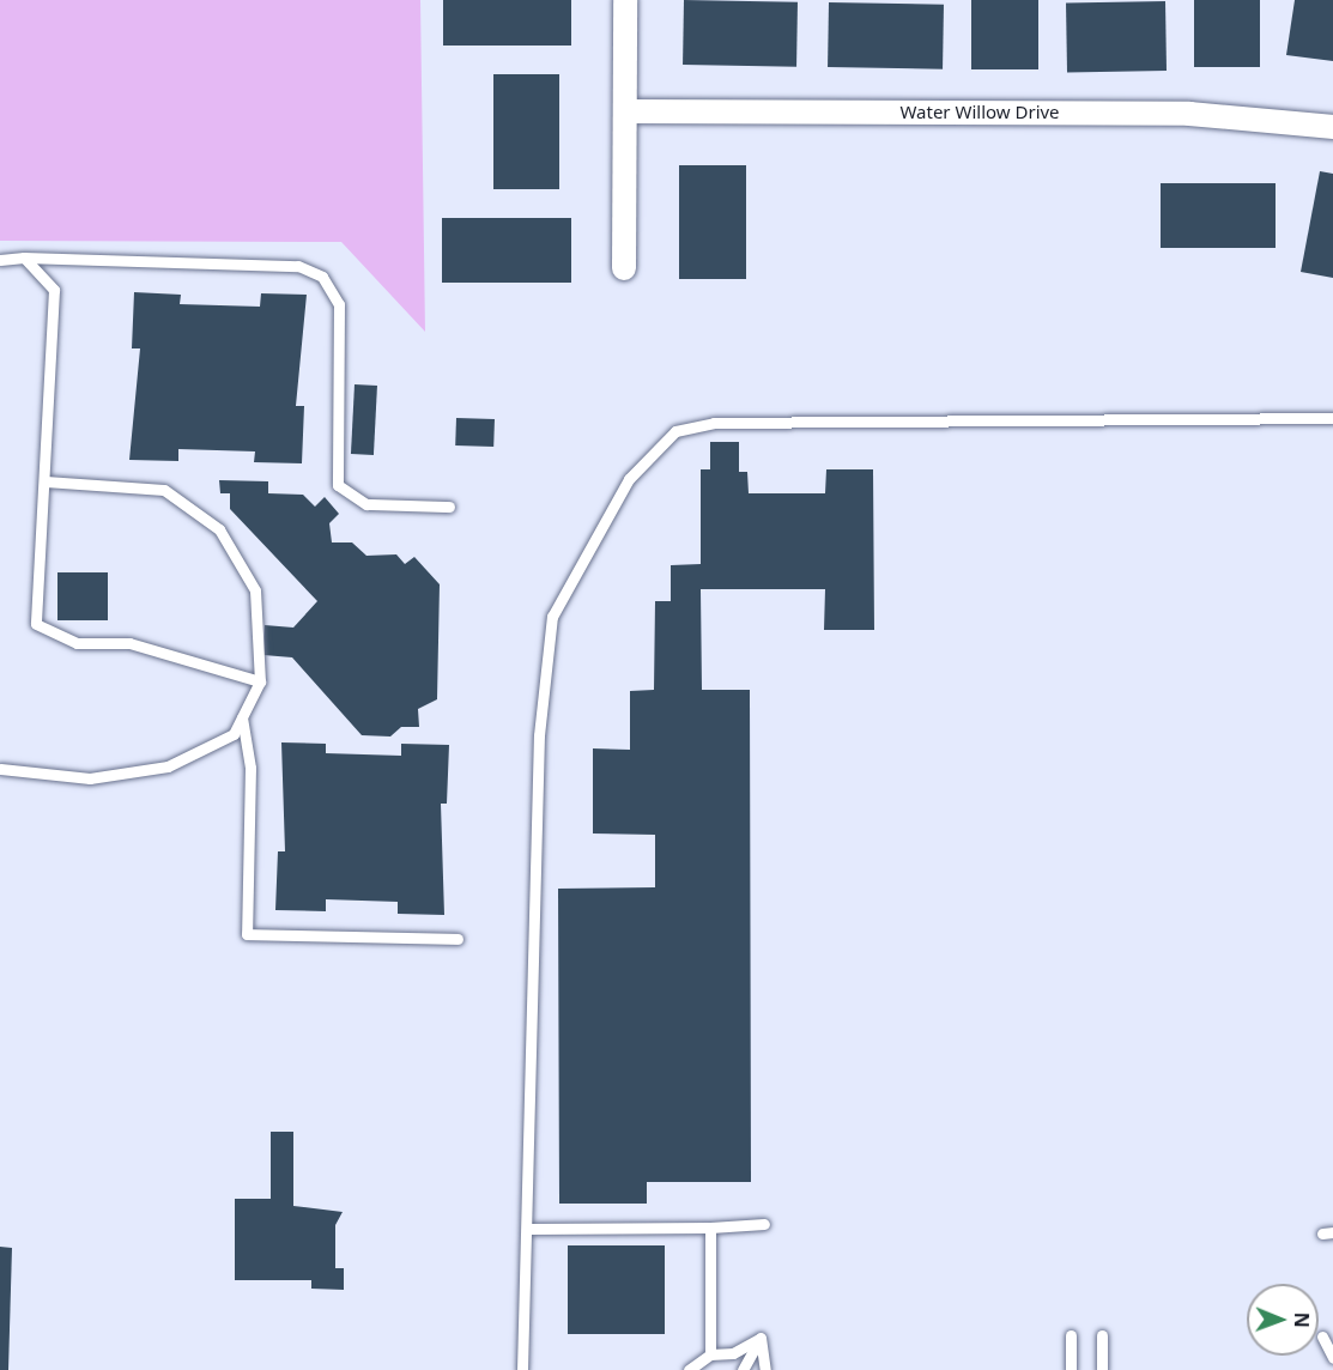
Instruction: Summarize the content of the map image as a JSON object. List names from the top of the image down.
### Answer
{
  "streets": {
    "street": ["Water Willow Drive"]
  },
  "north": "right"
}
